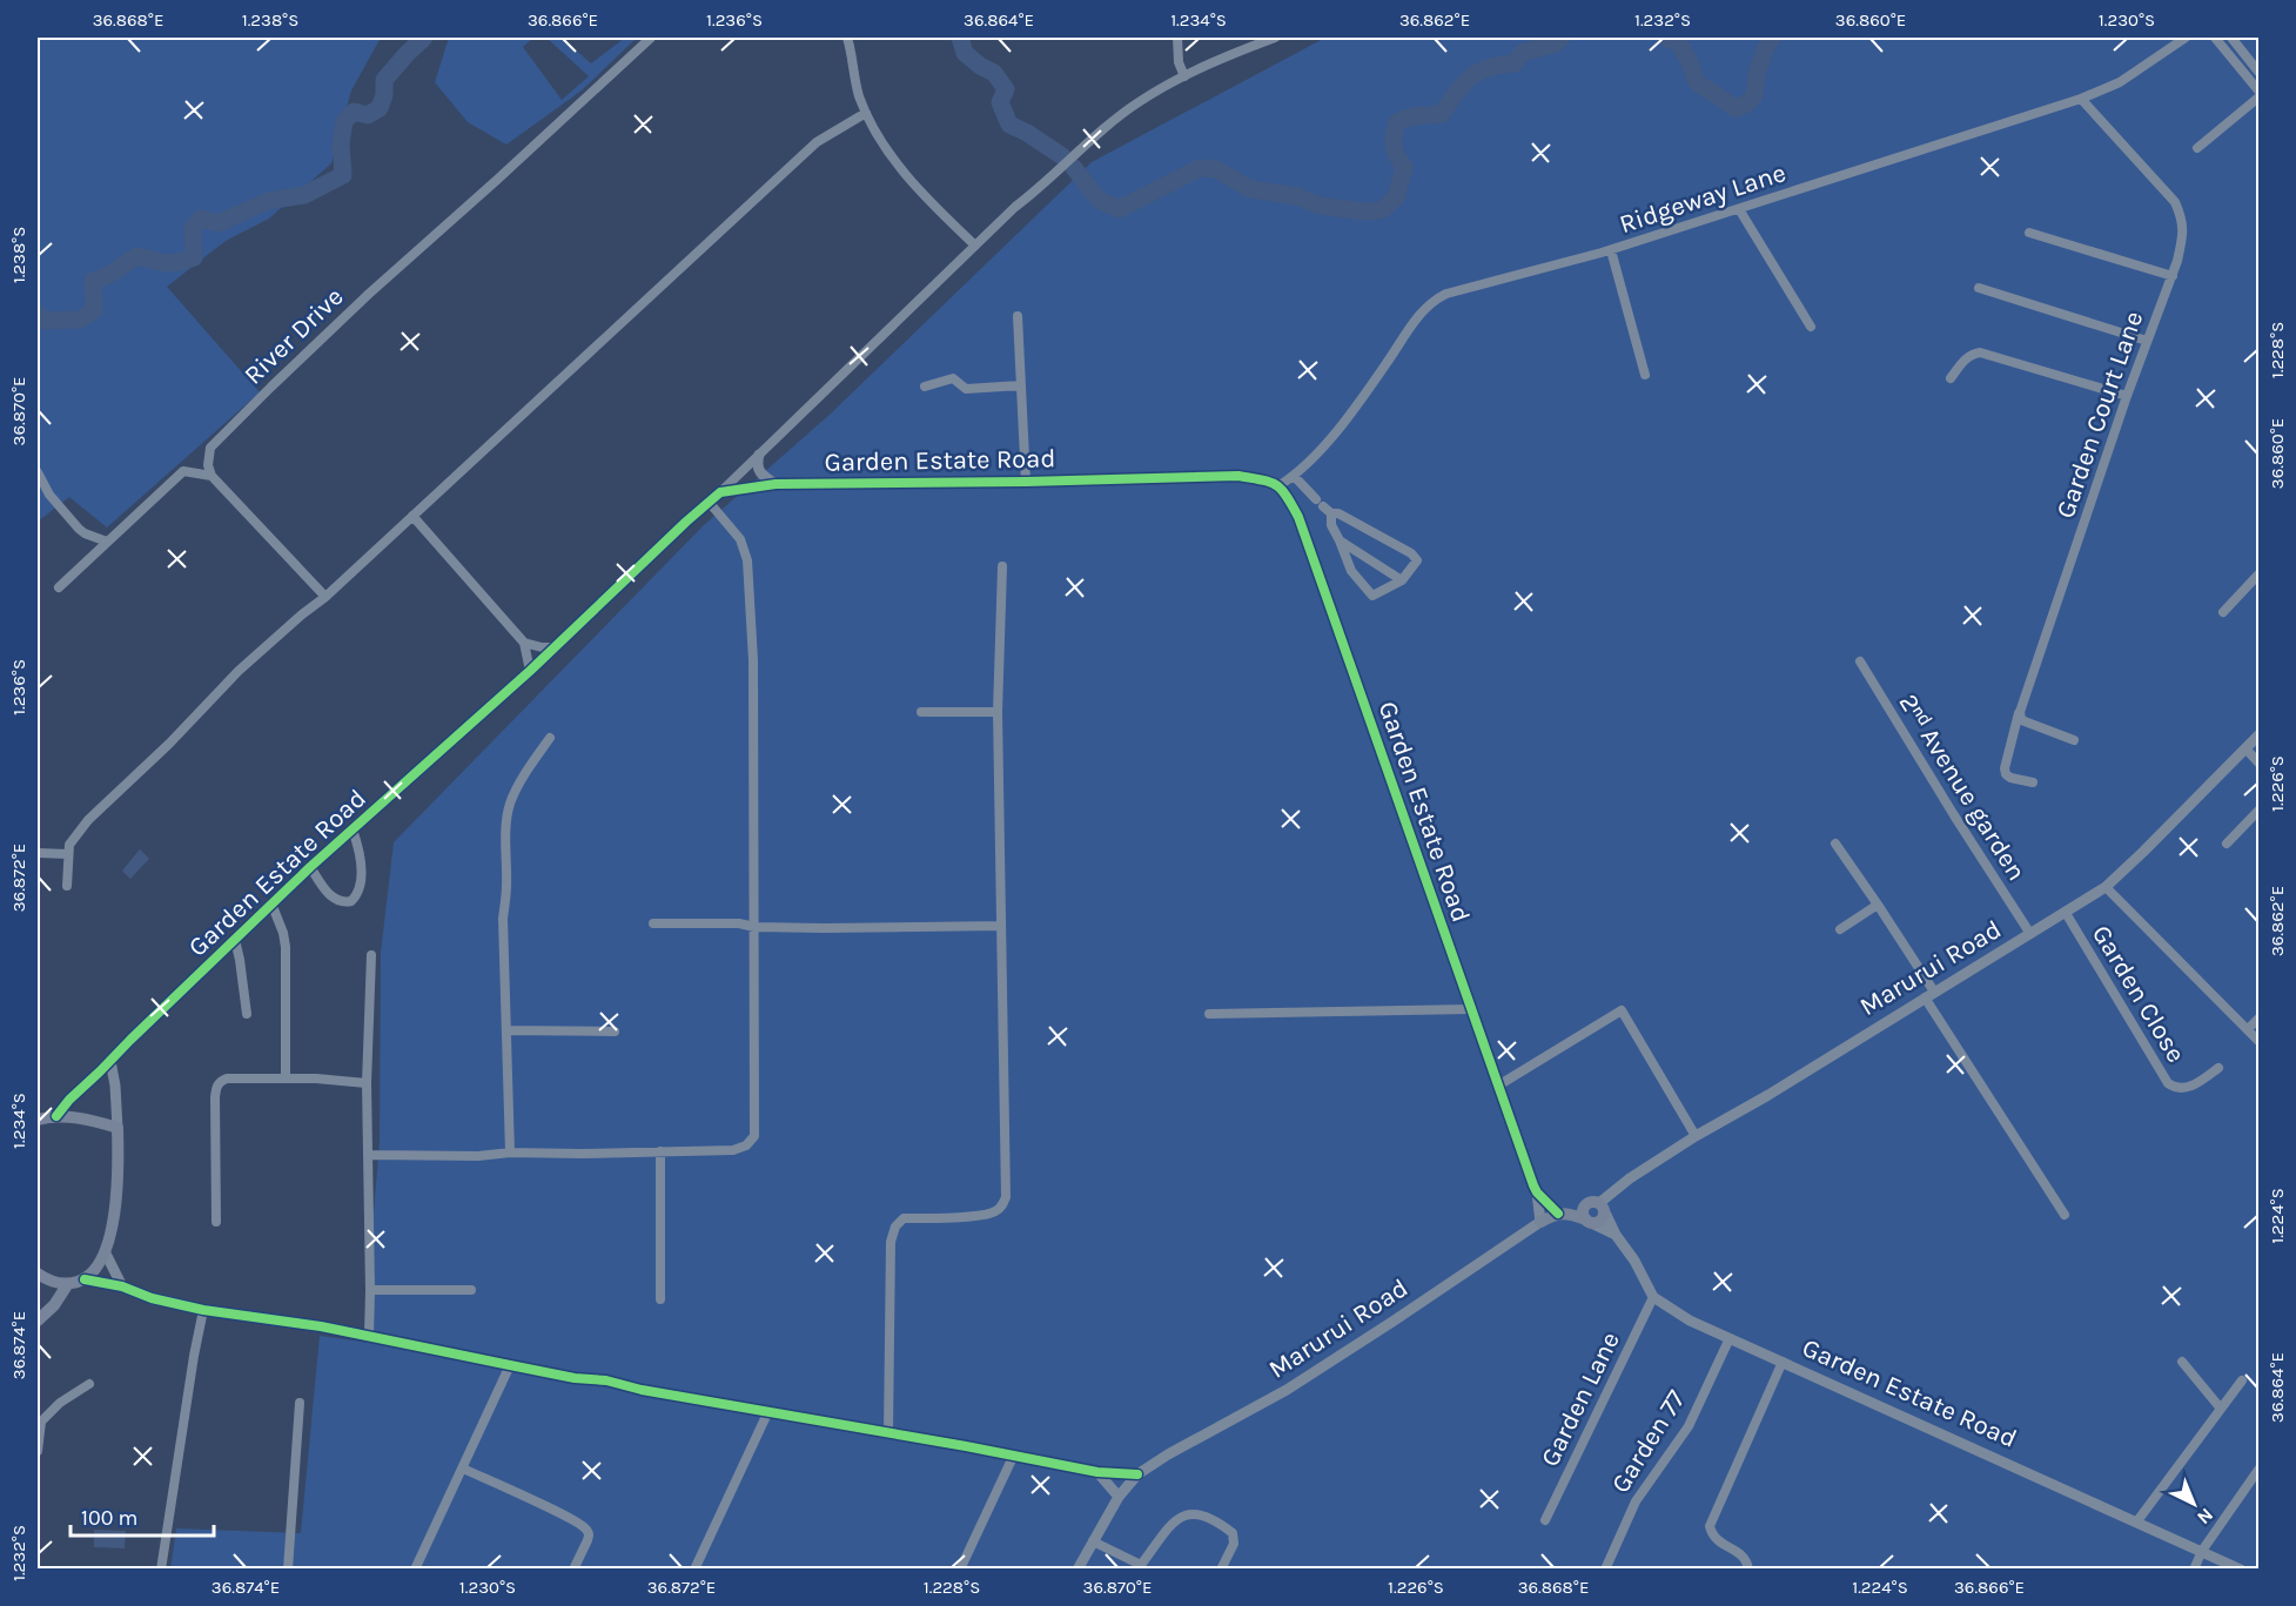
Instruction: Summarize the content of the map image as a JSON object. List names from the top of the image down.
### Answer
{
  "streets": {
    "main road": ["Garden Estate Road", "Marurui Road"],
    "street": [
      "Ridgeway Lane",
      "River Drive",
      "Garden Court Lane",
      "2ⁿᵈ Avenue garden",
      "Garden Close",
      "Garden Lane",
      "Garden 77"
    ]
  },
  "crossings": [
    ["Ridgeway Lane", "Garden Court Lane"],
    ["Ridgeway Lane", "Garden Estate Road"],
    ["Garden Estate Road", "Marurui Road"],
    ["Garden Estate Road", "Garden Lane"],
    ["Garden Estate Road", "Garden 77"],
    ["2ⁿᵈ Avenue garden", "Marurui Road"],
    ["Marurui Road", "Garden Close"]
  ],
  "scale_bar": "100 m",
  "north": "bottom right",
  "coordinates": [
    "36.868°E",
    "1.238°S",
    "36.866°E",
    "1.236°S",
    "36.864°E",
    "1.234°S",
    "36.862°E",
    "1.232°S",
    "36.860°E",
    "1.230°S",
    "1.228°S",
    "36.870°E",
    "1.226°S",
    "36.872°E",
    "1.224°S",
    "36.874°E"
  ]
}
